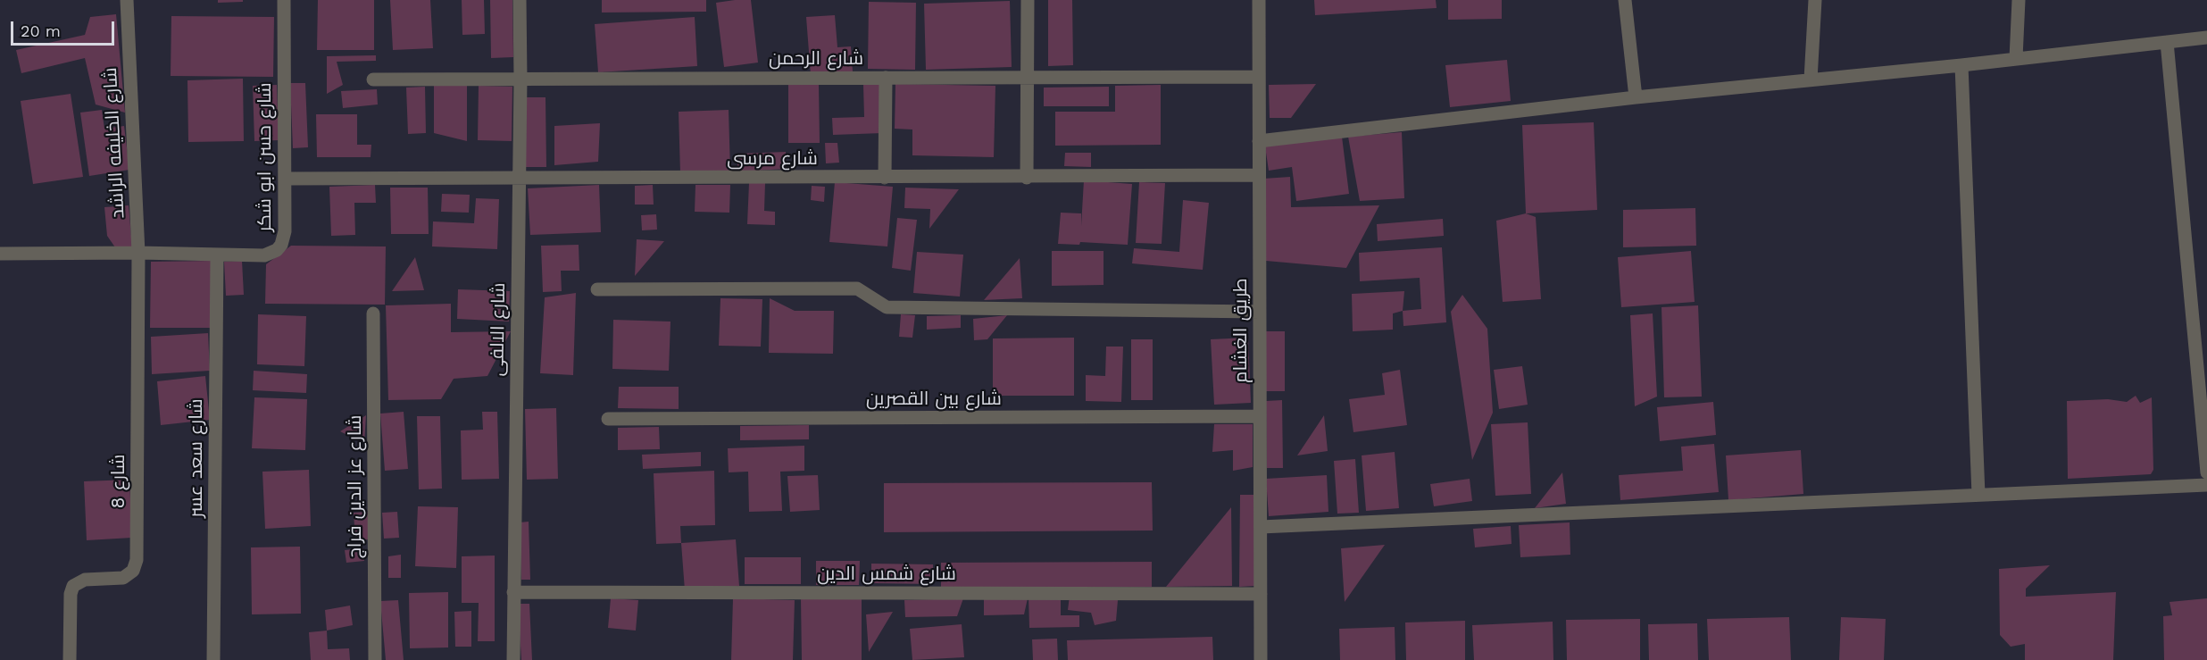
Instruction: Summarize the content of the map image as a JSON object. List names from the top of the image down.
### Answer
{
  "streets": {
    "street": [
      "شارع الرحمن",
      "شارع الخليفه الراشد",
      "شارع حسن ابو شكر",
      "شارع مرسى",
      "شارع الالفى",
      "طريق الغشام",
      "شارع بين القصرين",
      "شارع سعد عسر",
      "شارع 8",
      "شارع عز الدين فراج",
      "شارع شمس الدين"
    ]
  },
  "crossings": [
    ["شارع الرحمن", "شارع الالفى"],
    ["شارع الرحمن", "طريق الغشام"],
    ["شارع الخليفه الراشد", "شارع 8"],
    ["شارع حسن ابو شكر", "شارع مرسى"],
    ["شارع حسن ابو شكر", "شارع سعد عسر"],
    ["شارع مرسى", "شارع الالفى"],
    ["شارع مرسى", "طريق الغشام"],
    ["شارع الالفى", "شارع شمس الدين"],
    ["طريق الغشام", "شارع بين القصرين"],
    ["طريق الغشام", "شارع شمس الدين"]
  ],
  "scale_bar": "20 m"
}
